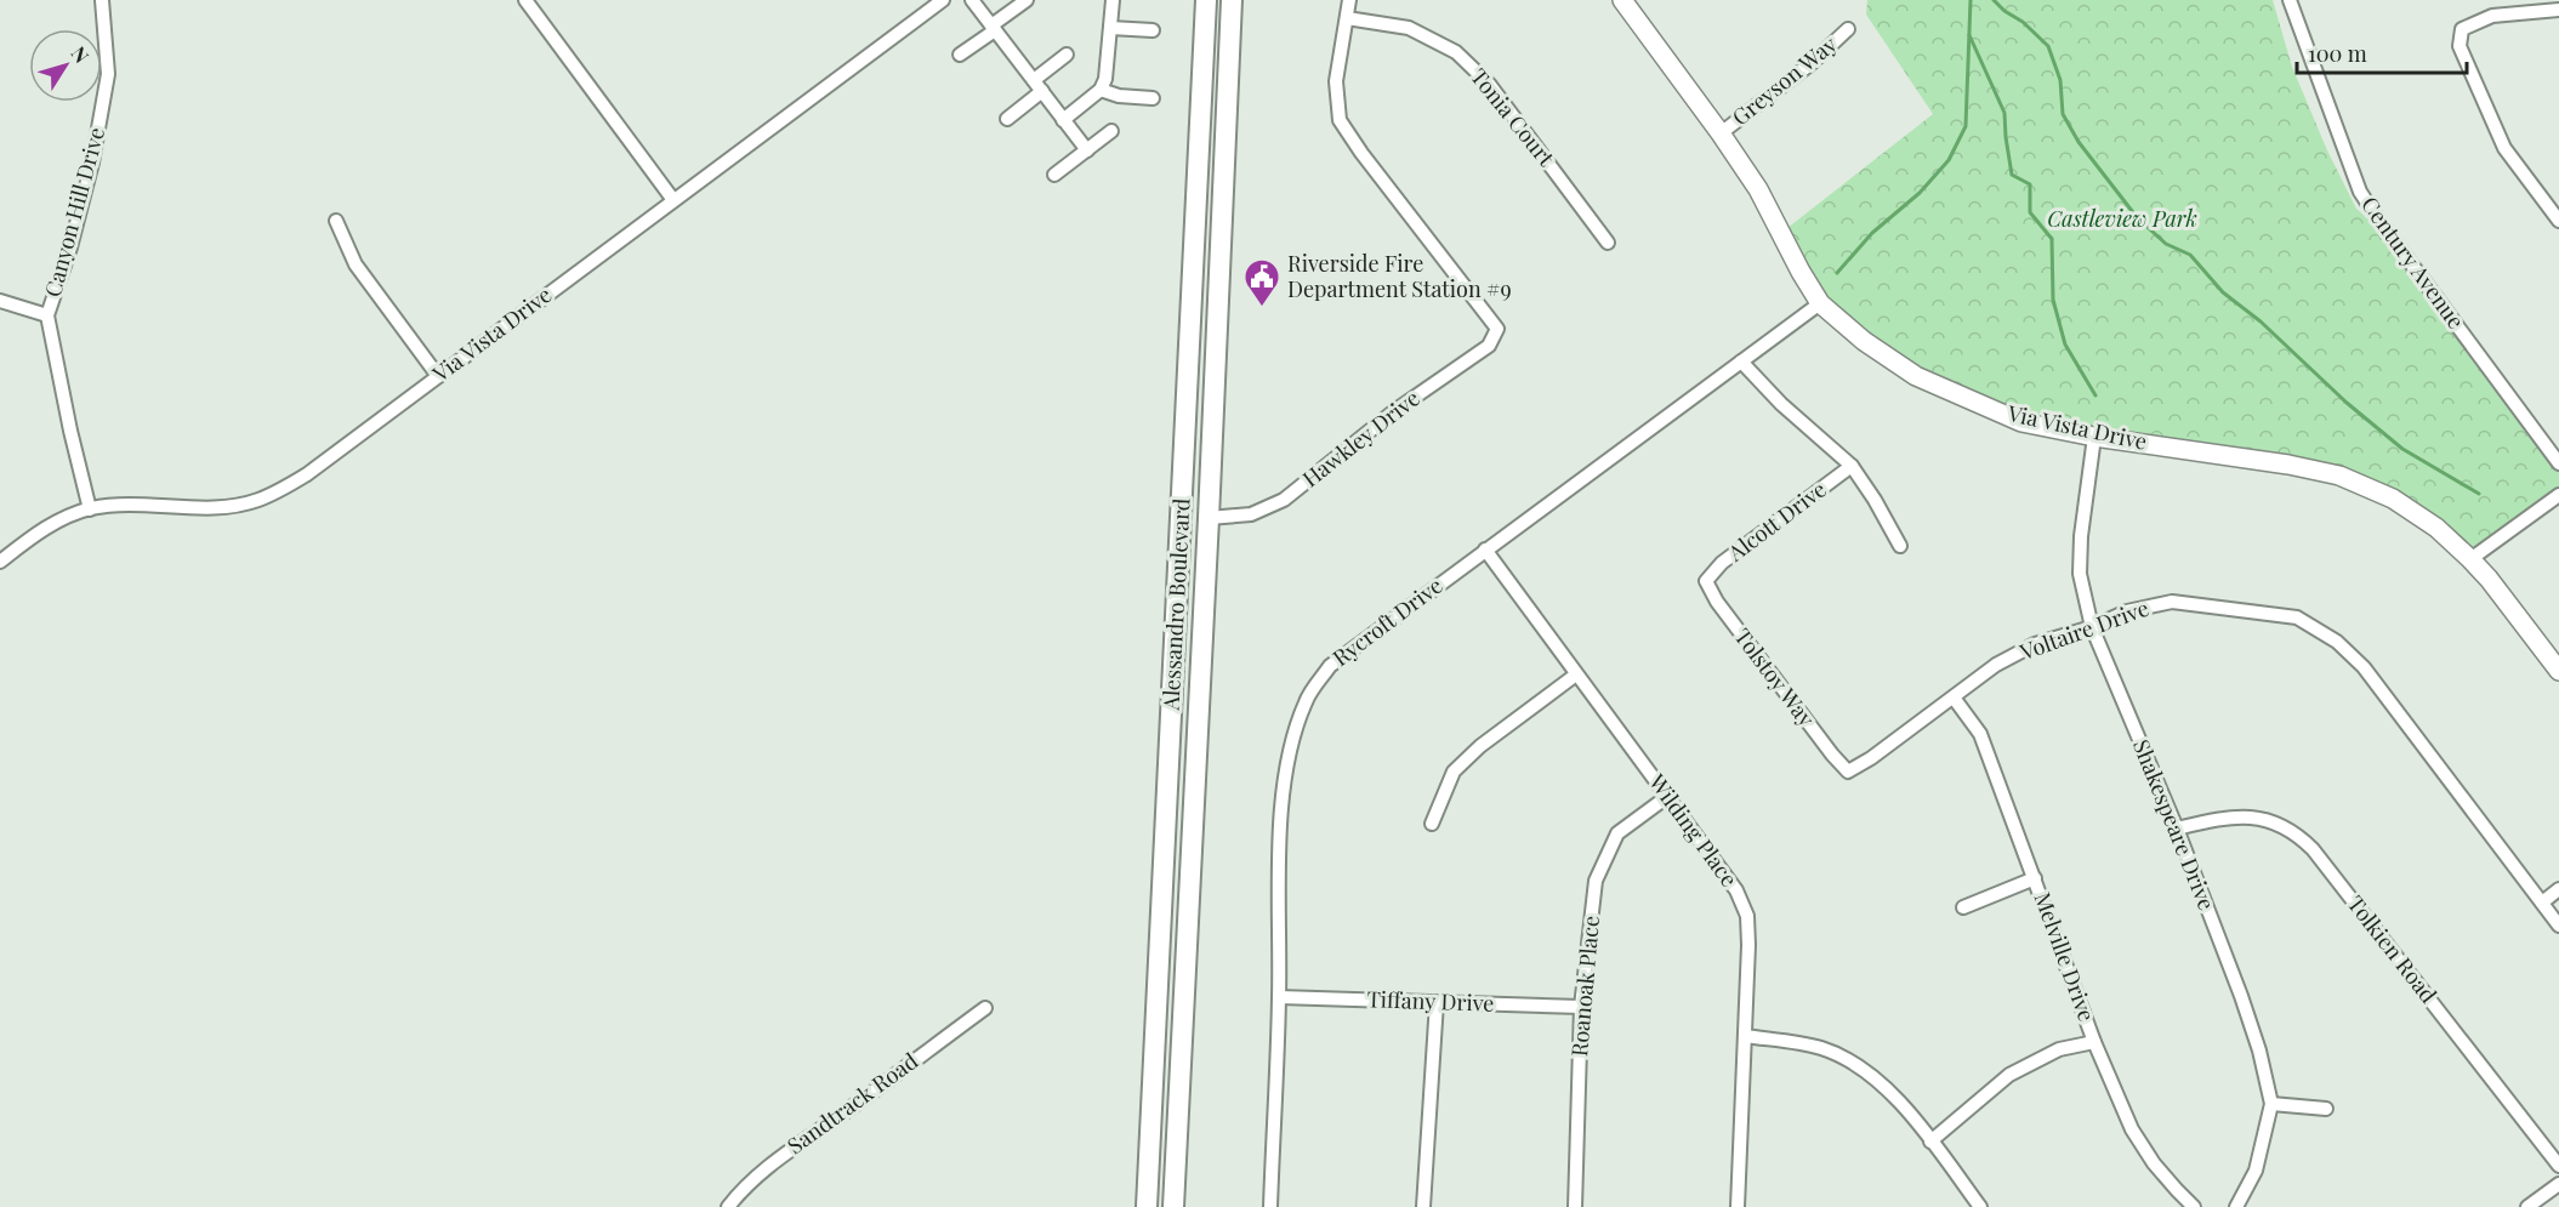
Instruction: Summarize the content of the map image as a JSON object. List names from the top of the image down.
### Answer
{
  "streets": {
    "main road": ["Alessandro Boulevard"],
    "street": [
      "Greyson Way",
      "Tonia Court",
      "Canyon Hill Drive",
      "Century Avenue",
      "Via Vista Drive",
      "Hawkley Drive",
      "Alcott Drive",
      "Rycroft Drive",
      "Voltaire Drive",
      "Tolstoy Way",
      "Shakespeare Drive",
      "Wilding Place",
      "Tolkien Road",
      "Melville Drive",
      "Roanoak Place",
      "Tiffany Drive",
      "Sandtrack Road"
    ]
  },
  "crossings": [
    ["Greyson Way", "Via Vista Drive"],
    ["Tonia Court", "Hawkley Drive"],
    ["Canyon Hill Drive", "Via Vista Drive"],
    ["Via Vista Drive", "Rycroft Drive"],
    ["Via Vista Drive", "Shakespeare Drive"],
    ["Hawkley Drive", "Alessandro Boulevard"],
    ["Alcott Drive", "Tolstoy Way"],
    ["Rycroft Drive", "Wilding Place"],
    ["Rycroft Drive", "Tiffany Drive"],
    ["Voltaire Drive", "Tolstoy Way"],
    ["Voltaire Drive", "Shakespeare Drive"],
    ["Voltaire Drive", "Melville Drive"],
    ["Shakespeare Drive", "Tolkien Road"],
    ["Wilding Place", "Roanoak Place"],
    ["Roanoak Place", "Tiffany Drive"]
  ],
  "parks": ["Castleview Park"],
  "places": {
    "public building": ["Riverside Fire Department Station #9"]
  },
  "scale_bar": "100 m",
  "north": "top right"
}
